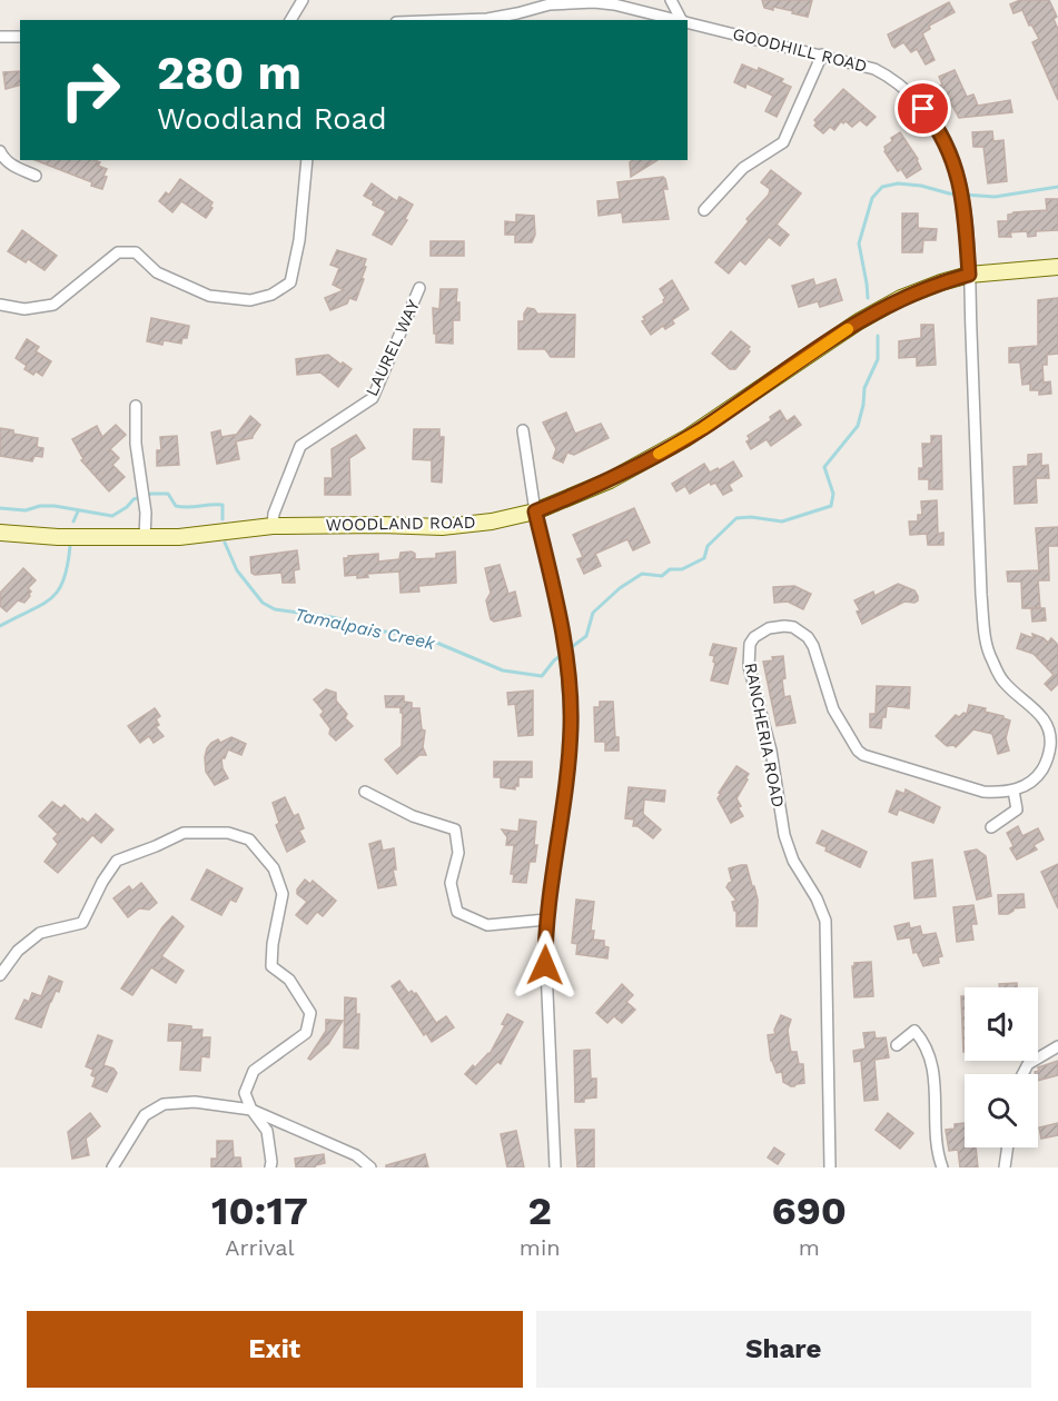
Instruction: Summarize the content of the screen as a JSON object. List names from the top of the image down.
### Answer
{
  "streets": {
    "street": [
      "GOODHILL ROAD",
      "LAUREL WAY",
      "WOODLAND ROAD",
      "RANCHERIA ROAD"
    ]
  },
  "crossings": [
    ["GOODHILL ROAD", "WOODLAND ROAD"],
    ["LAUREL WAY", "WOODLAND ROAD"]
  ],
  "water": ["Tamalpais Creek"],
  "page": {
    "turn": ["280 m", "Woodland Road"],
    "eta": [
      "10:17",
      "Arrival",
      "2",
      "min",
      "690",
      "m"
    ],
    "buttons": ["Exit", "Share"]
  }
}
